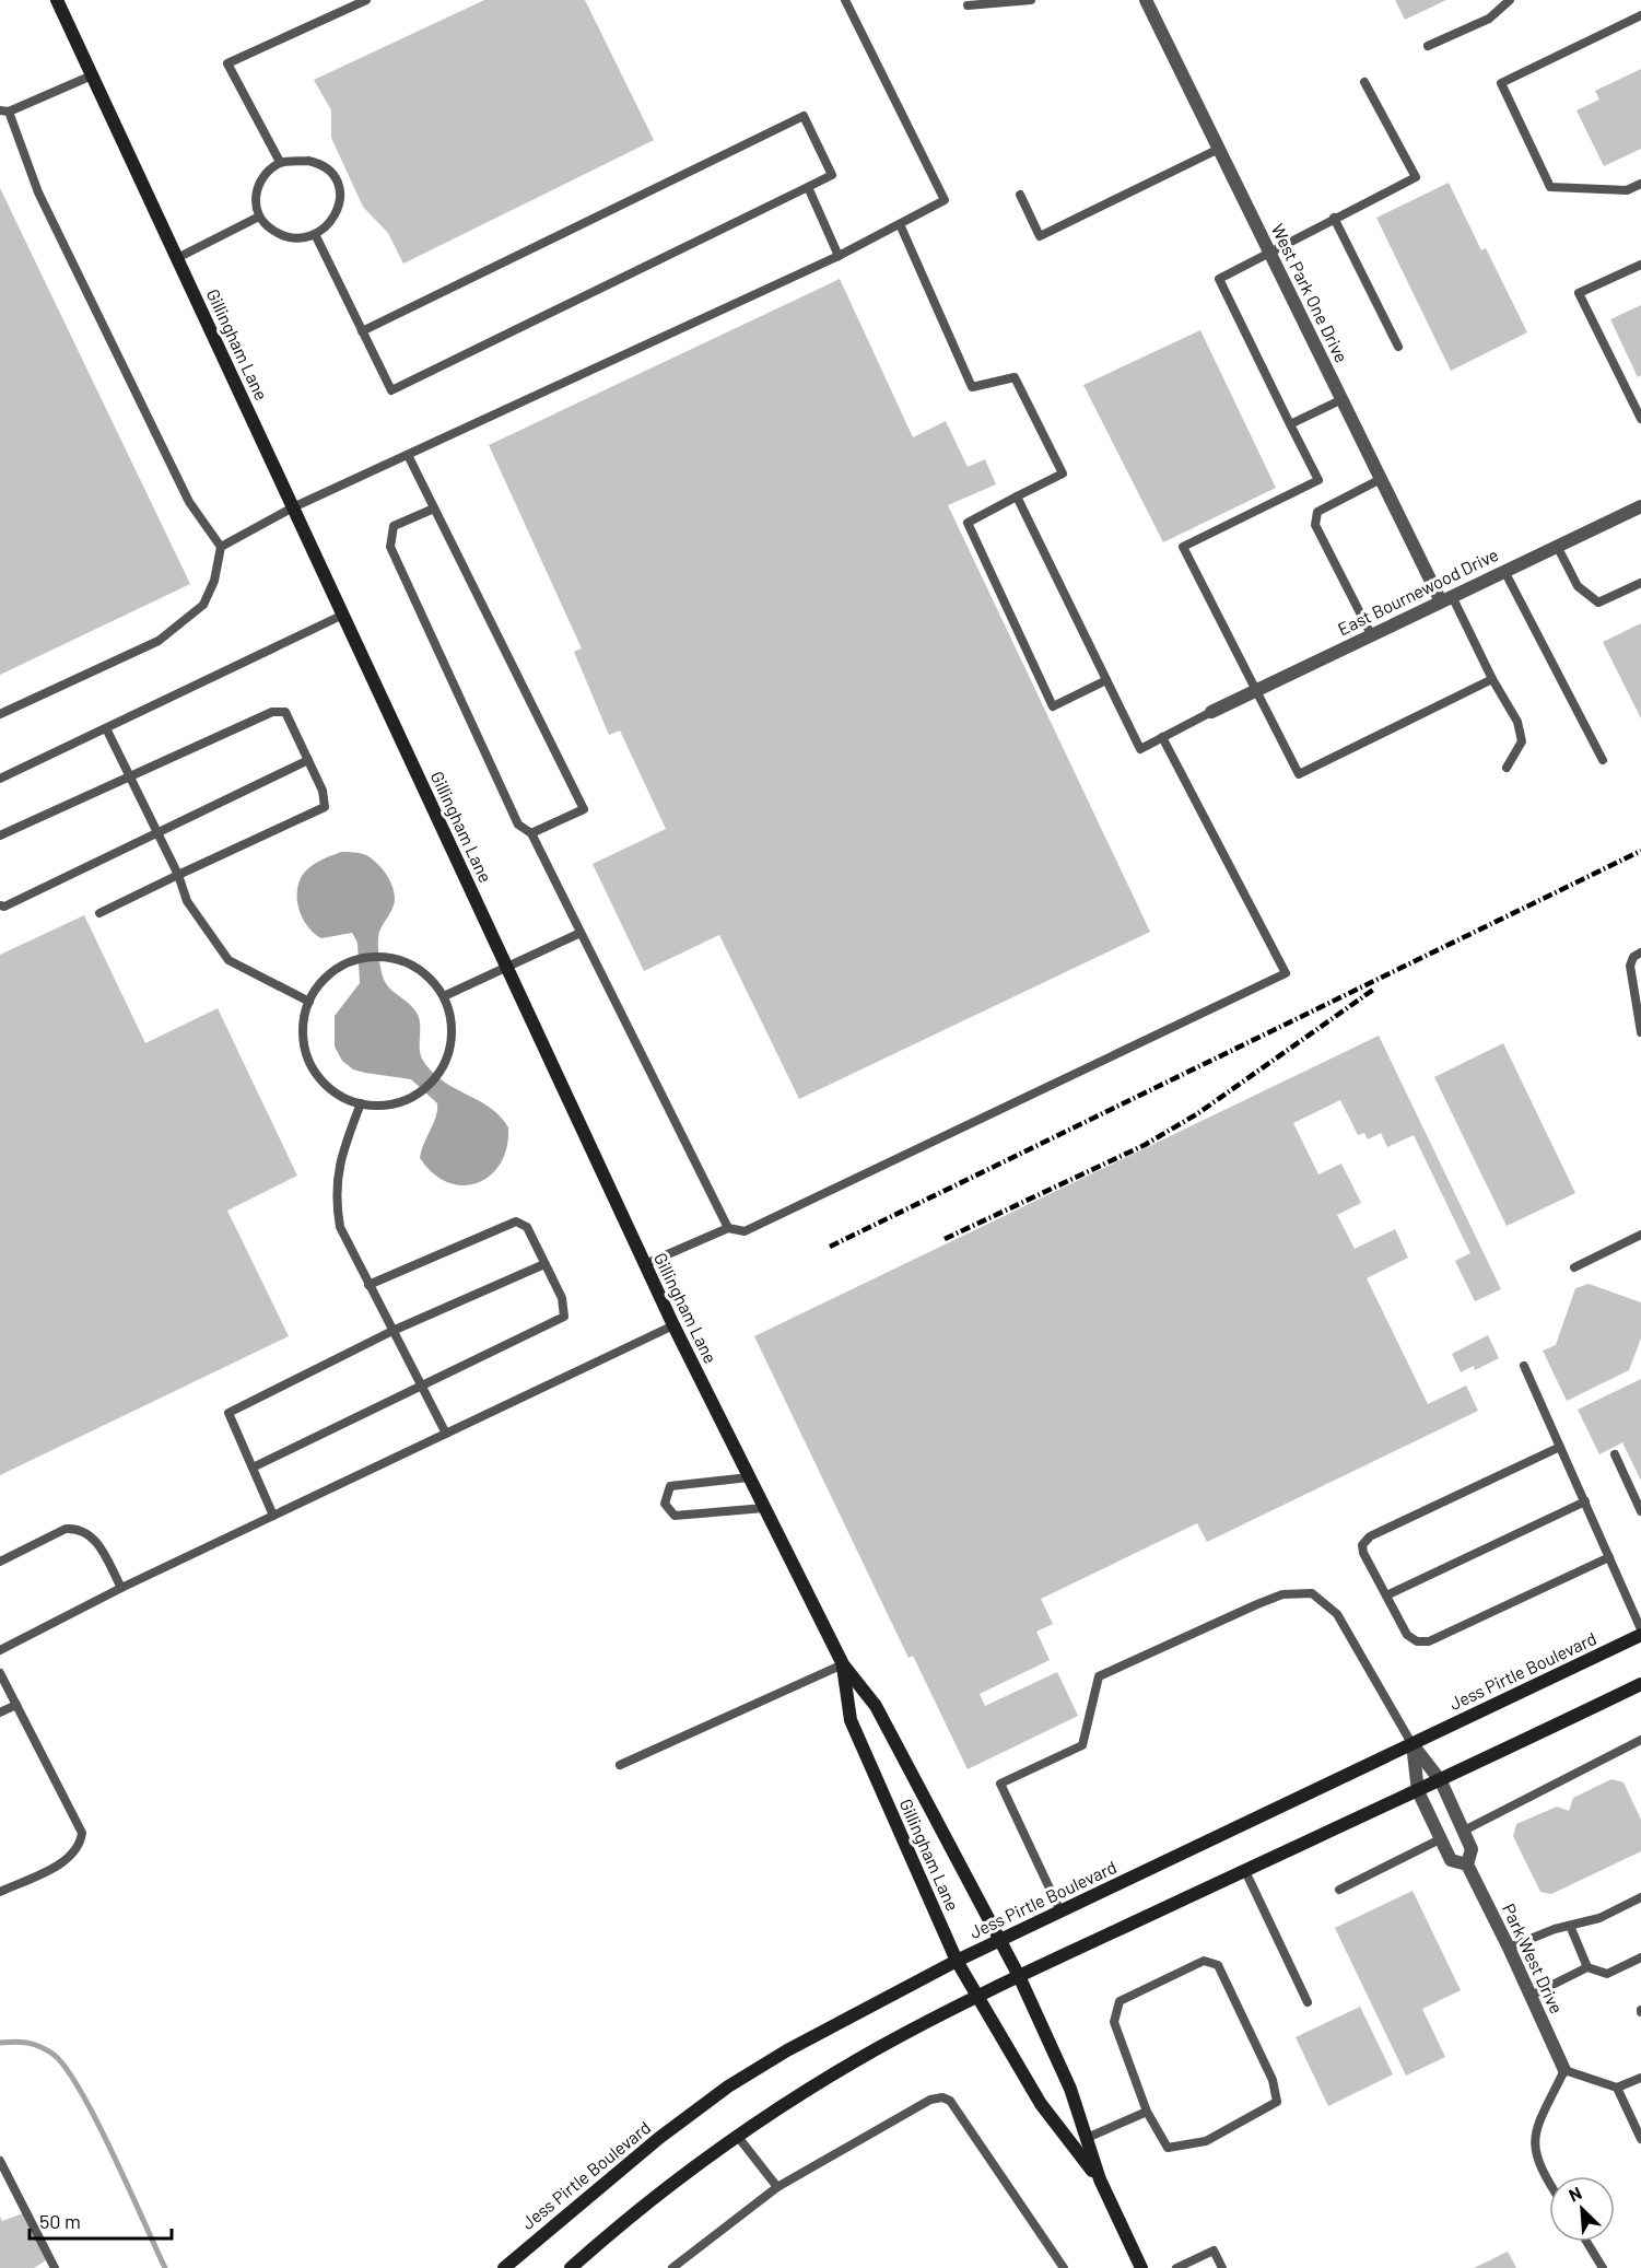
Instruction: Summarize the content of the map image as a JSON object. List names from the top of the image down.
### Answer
{
  "streets": {
    "street": [
      "West Park One Drive",
      "Gillingham Lane",
      "East Bournewood Drive",
      "Jess Pirtle Boulevard",
      "Park West Drive"
    ]
  },
  "crossings": [
    ["West Park One Drive", "East Bournewood Drive"],
    ["Gillingham Lane", "Jess Pirtle Boulevard"],
    ["Jess Pirtle Boulevard", "Park West Drive"]
  ],
  "scale_bar": "50 m",
  "north": "top left"
}
